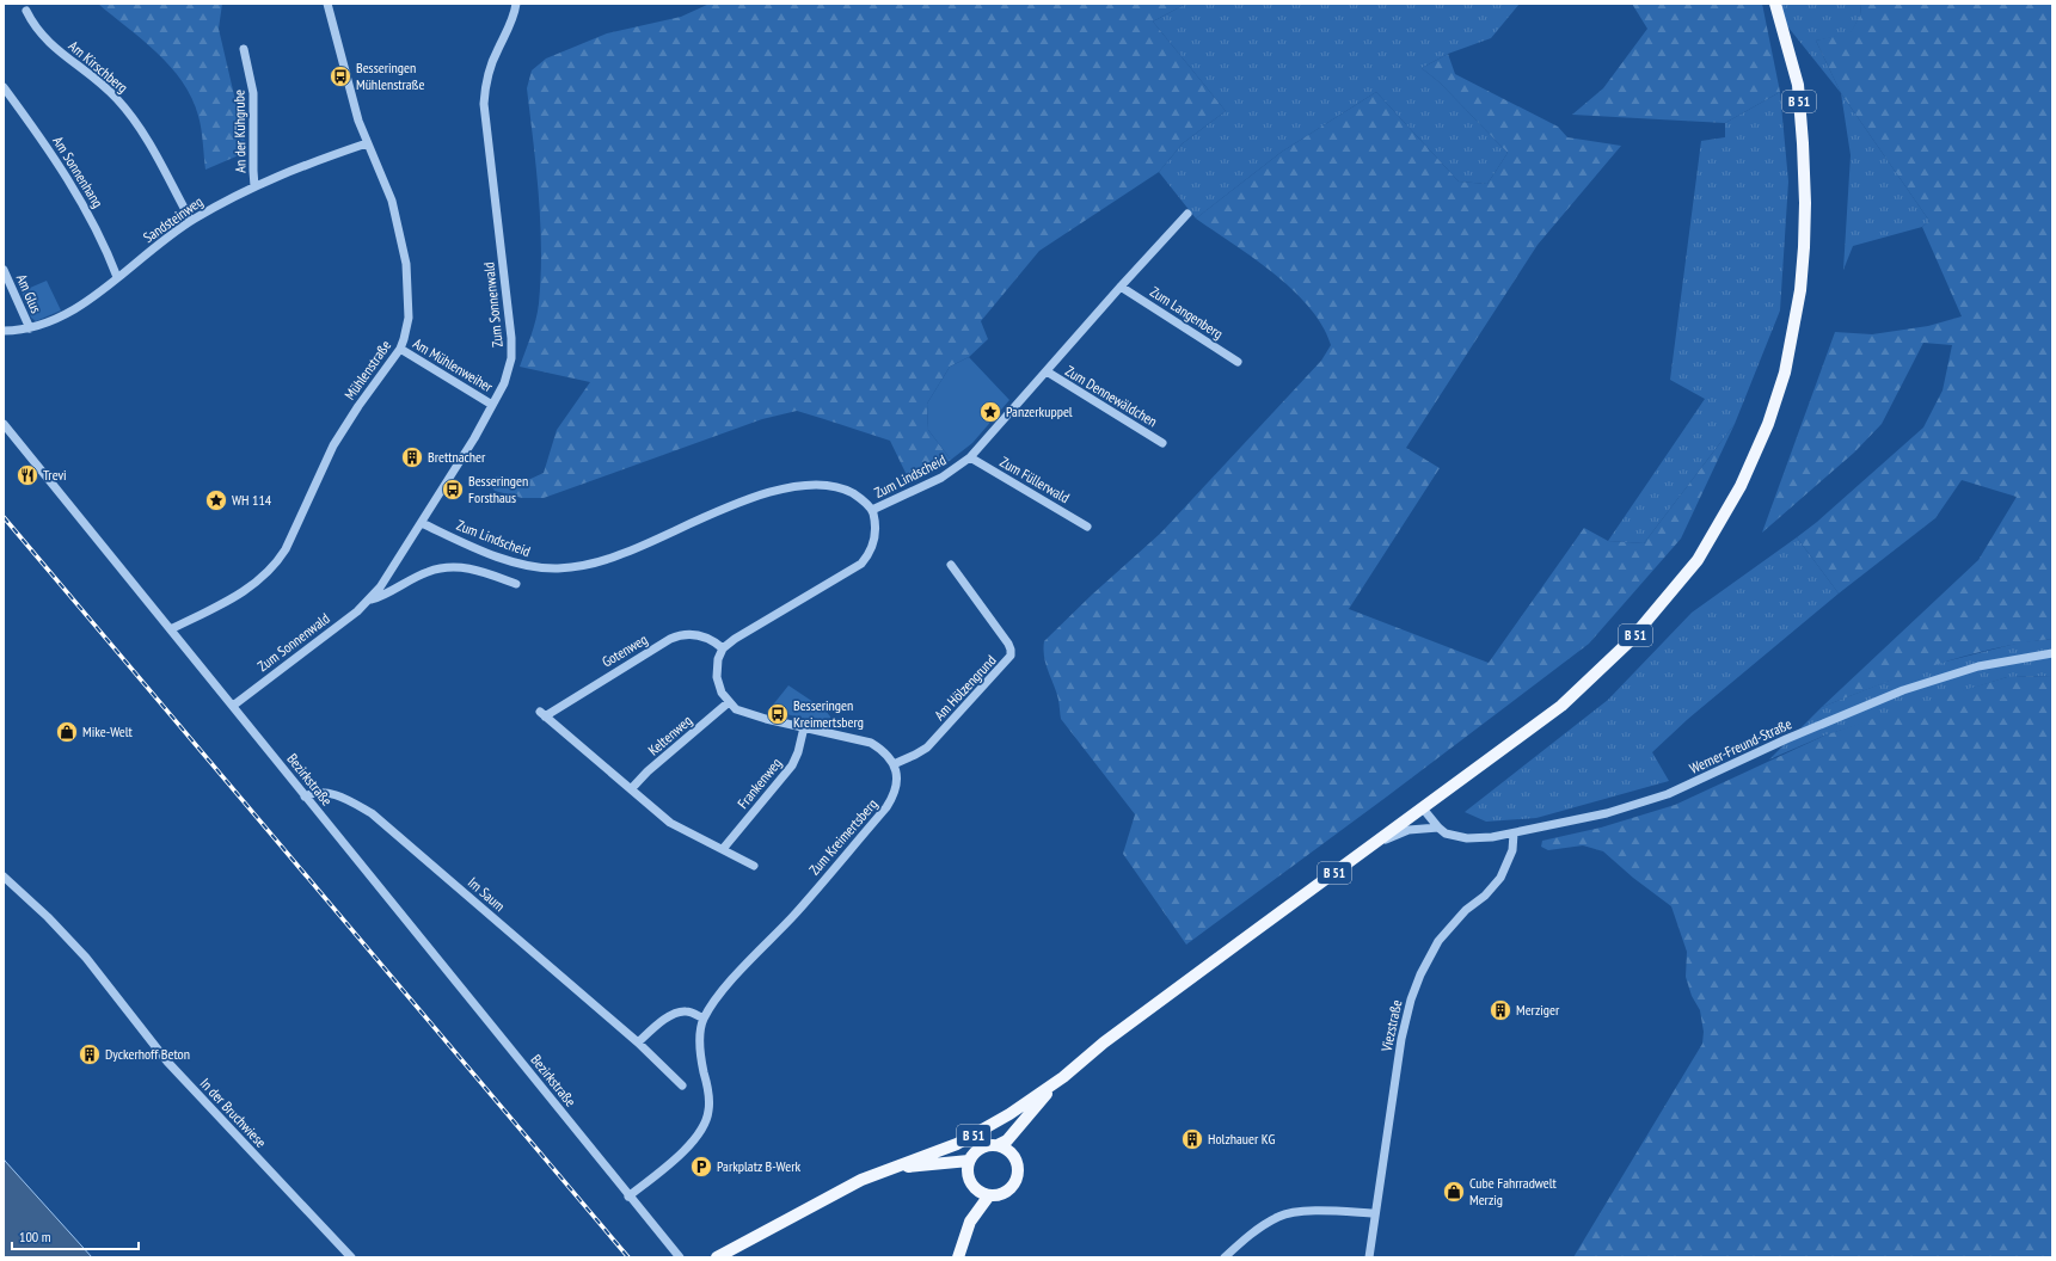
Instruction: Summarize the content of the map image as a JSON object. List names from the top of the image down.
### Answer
{
  "streets": {
    "main road": ["B 51"],
    "street": [
      "Am Kirschberg",
      "An der Kühgrube",
      "Am Sonnenhang",
      "Sandsteinweg",
      "Am Glus",
      "Zum Sonnenwald",
      "Zum Langenberg",
      "Am Mühlenweiher",
      "Mühlenstraße",
      "Zum Dennewäldchen",
      "Zum Lindscheid",
      "Zum Füllerwald",
      "Gotenweg",
      "Am Hölzengrund",
      "Keltenweg",
      "Werner-Freund-Straße",
      "Bezirkstraße",
      "Frankenweg",
      "Zum Kreimertsberg",
      "Im Saum",
      "Viezstraße",
      "In der Bruchwiese"
    ]
  },
  "crossings": [
    ["Am Kirschberg", "Sandsteinweg"],
    ["B 51", "Werner-Freund-Straße"],
    ["An der Kühgrube", "Sandsteinweg"],
    ["Am Sonnenhang", "Sandsteinweg"],
    ["Sandsteinweg", "Am Glus"],
    ["Sandsteinweg", "Mühlenstraße"],
    ["Zum Sonnenwald", "Am Mühlenweiher"],
    ["Zum Sonnenwald", "Zum Lindscheid"],
    ["Zum Sonnenwald", "Bezirkstraße"],
    ["Zum Langenberg", "Zum Lindscheid"],
    ["Am Mühlenweiher", "Mühlenstraße"],
    ["Mühlenstraße", "Bezirkstraße"],
    ["Zum Dennewäldchen", "Zum Lindscheid"],
    ["Zum Lindscheid", "Zum Füllerwald"],
    ["Gotenweg", "Keltenweg"],
    ["Am Hölzengrund", "Zum Kreimertsberg"],
    ["Werner-Freund-Straße", "Viezstraße"],
    ["Bezirkstraße", "Zum Kreimertsberg"],
    ["Bezirkstraße", "Im Saum"]
  ],
  "places": {
    "bus stop": ["Besseringen Mühlenstraße", "Besseringen Forsthaus", "Besseringen Kreimertsberg"],
    "place": ["Panzerkuppel", "WH 114"],
    "building": [
      "Brettnacher",
      "Merziger",
      "Dyckerhoff Beton",
      "Holzhauer KG"
    ],
    "restaurant": ["Trevi"],
    "shop": ["Mike-Welt", "Cube Fahrradwelt Merzig"],
    "parking": ["Parkplatz B-Werk"]
  },
  "scale_bar": "100 m"
}
